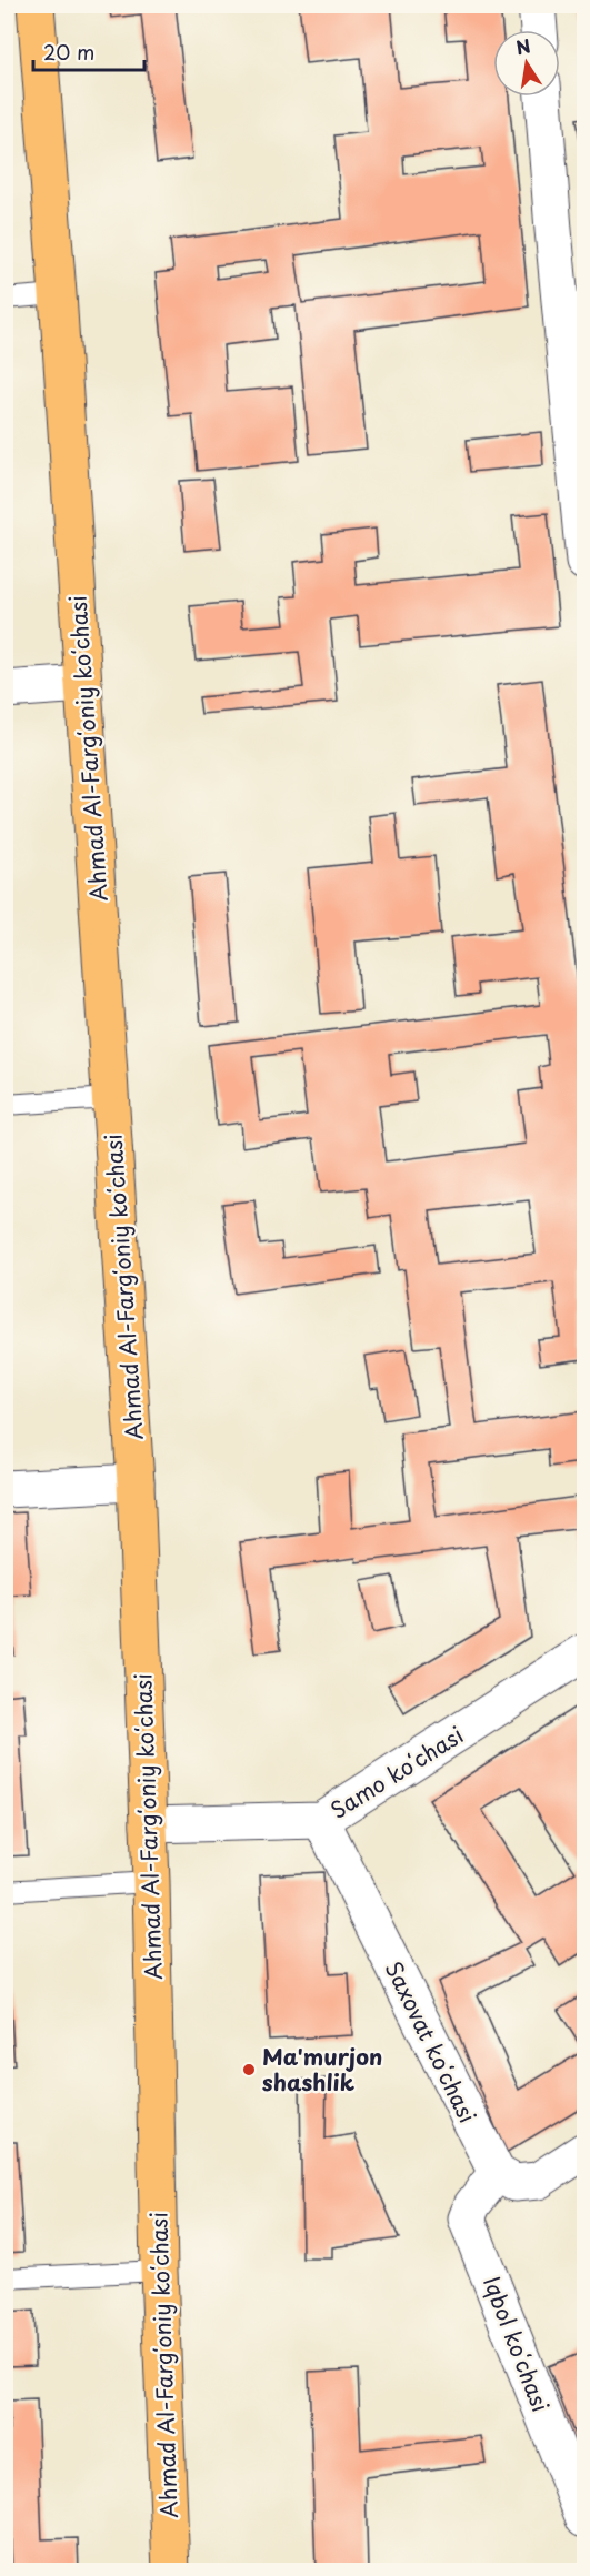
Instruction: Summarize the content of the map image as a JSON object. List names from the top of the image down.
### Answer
{
  "streets": {
    "main road": ["Ahmad Al-Fargʻoniy koʻchasi"],
    "street": ["Samo koʻchasi", "Saxovat koʻchasi", "Iqbol koʻchasi"]
  },
  "crossings": [
    ["Ahmad Al-Fargʻoniy koʻchasi", "Samo koʻchasi"],
    ["Samo koʻchasi", "Saxovat koʻchasi"],
    ["Saxovat koʻchasi", "Iqbol koʻchasi"]
  ],
  "places": ["Ma'murjon shashlik"],
  "scale_bar": "20 m",
  "north": "top"
}
